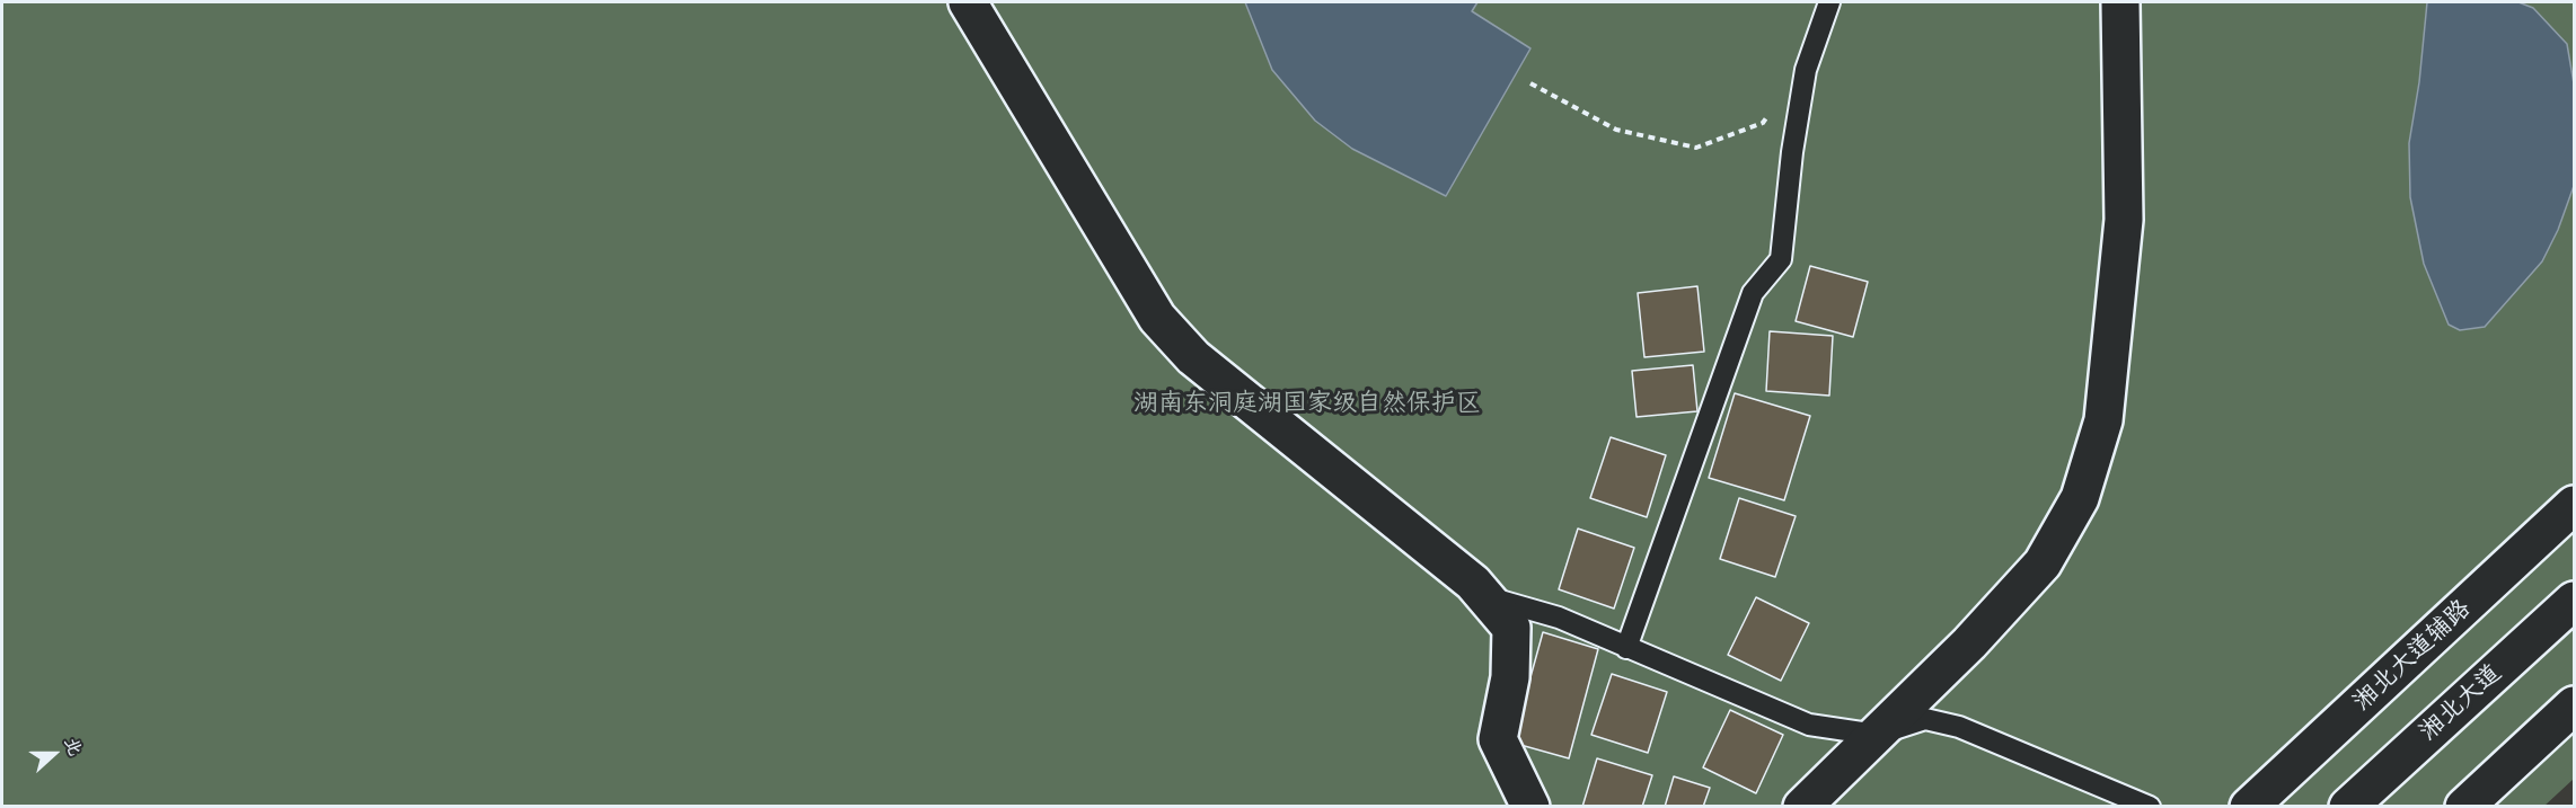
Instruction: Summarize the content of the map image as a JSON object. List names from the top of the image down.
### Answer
{
  "streets": {
    "street": ["湘北大道辅路", "湘北大道"]
  },
  "parks": ["湖南东洞庭湖国家级自然保护区"],
  "north": "right"
}
